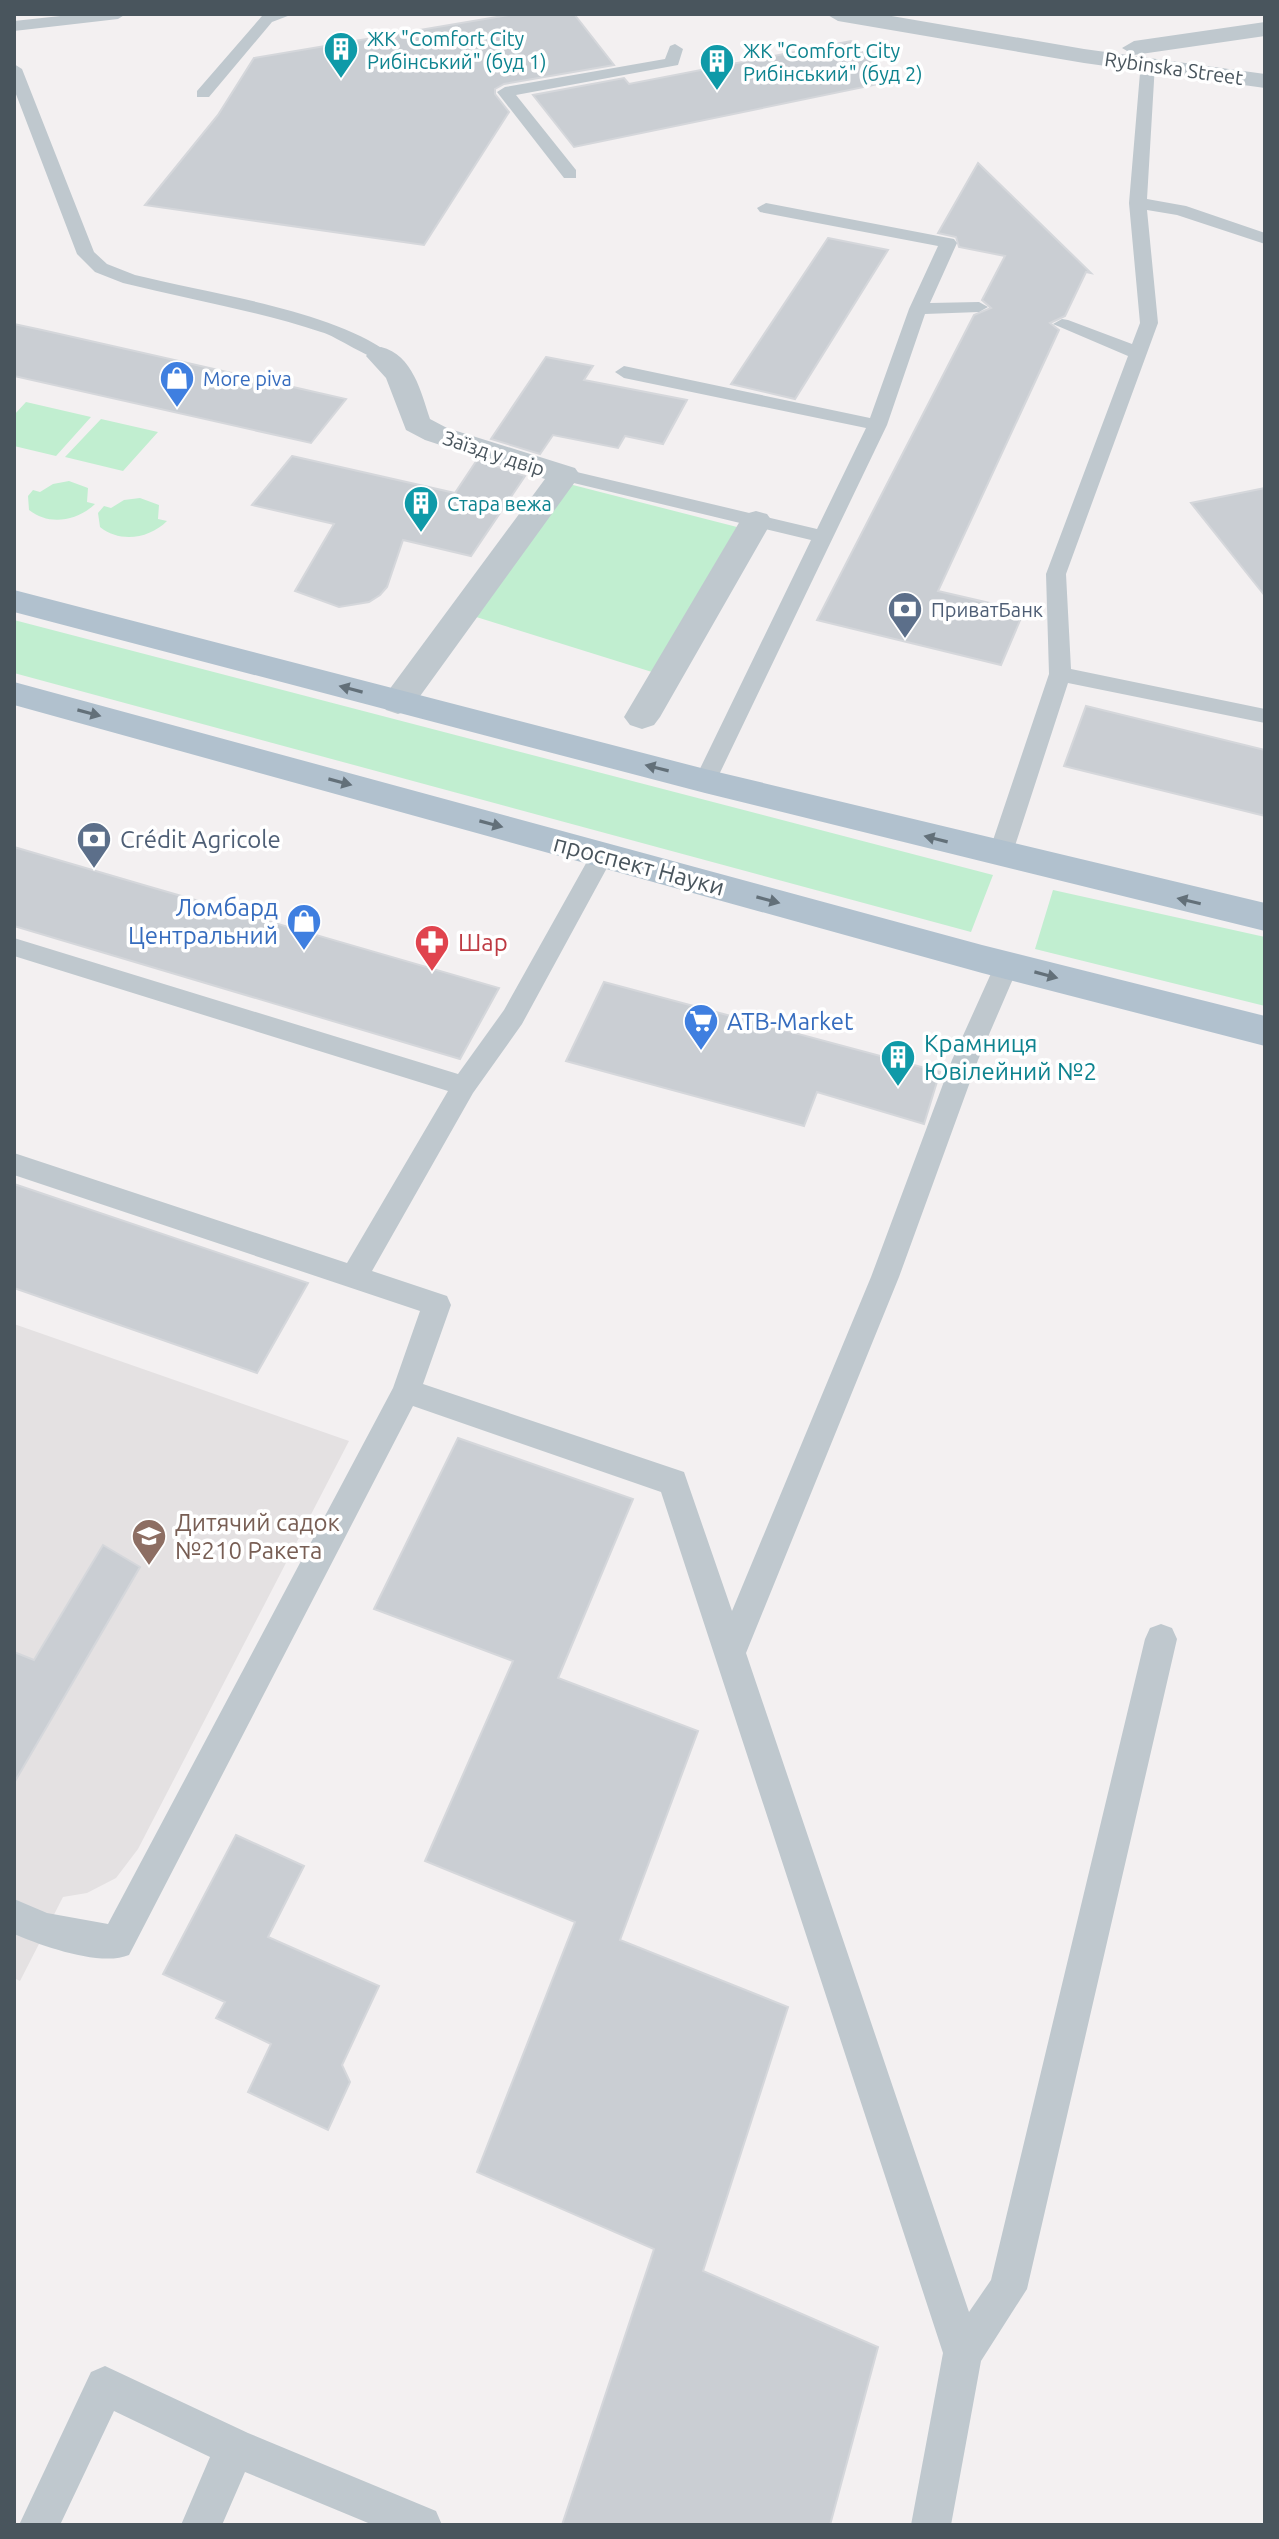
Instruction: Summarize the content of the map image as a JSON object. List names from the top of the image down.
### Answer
{
  "streets": {
    "main road": ["проспект Науки"],
    "street": ["Rybinska Street", "Заїзд у двір"]
  },
  "places": {
    "building": [
      "ЖК \"Comfort City Рибінський\" (буд 1)",
      "ЖК \"Comfort City Рибінський\" (буд 2)",
      "Стара вежа",
      "Крамниця Ювілейний №2"
    ],
    "shop": ["More piva", "Ломбард Центральний"],
    "bank": ["ПриватБанк", "Crédit Agricole"],
    "pharmacy": ["Шар"],
    "supermarket": ["ATB-Market"],
    "school or university": ["Дитячий садок №210 Ракета"]
  }
}
